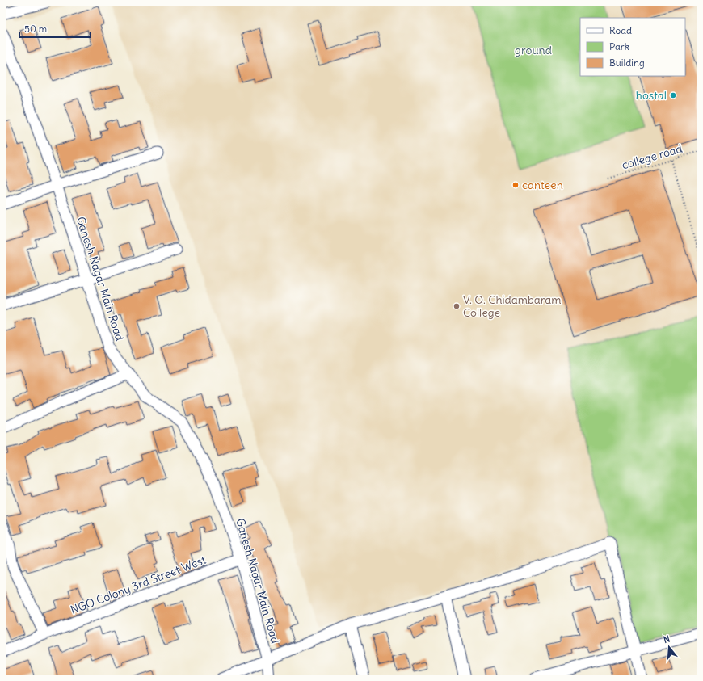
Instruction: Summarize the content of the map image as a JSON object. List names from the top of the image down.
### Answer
{
  "streets": {
    "street": ["Ganesh Nagar Main Road", "NGO Colony 3rd Street West"],
    "path": ["college road"]
  },
  "crossings": [
    ["Ganesh Nagar Main Road", "NGO Colony 3rd Street West"]
  ],
  "parks": ["ground"],
  "places": ["hostal", "canteen", "V. O. Chidambaram College"],
  "legend": ["Road", "Park", "Building"],
  "scale_bar": "50 m",
  "north": "top"
}
